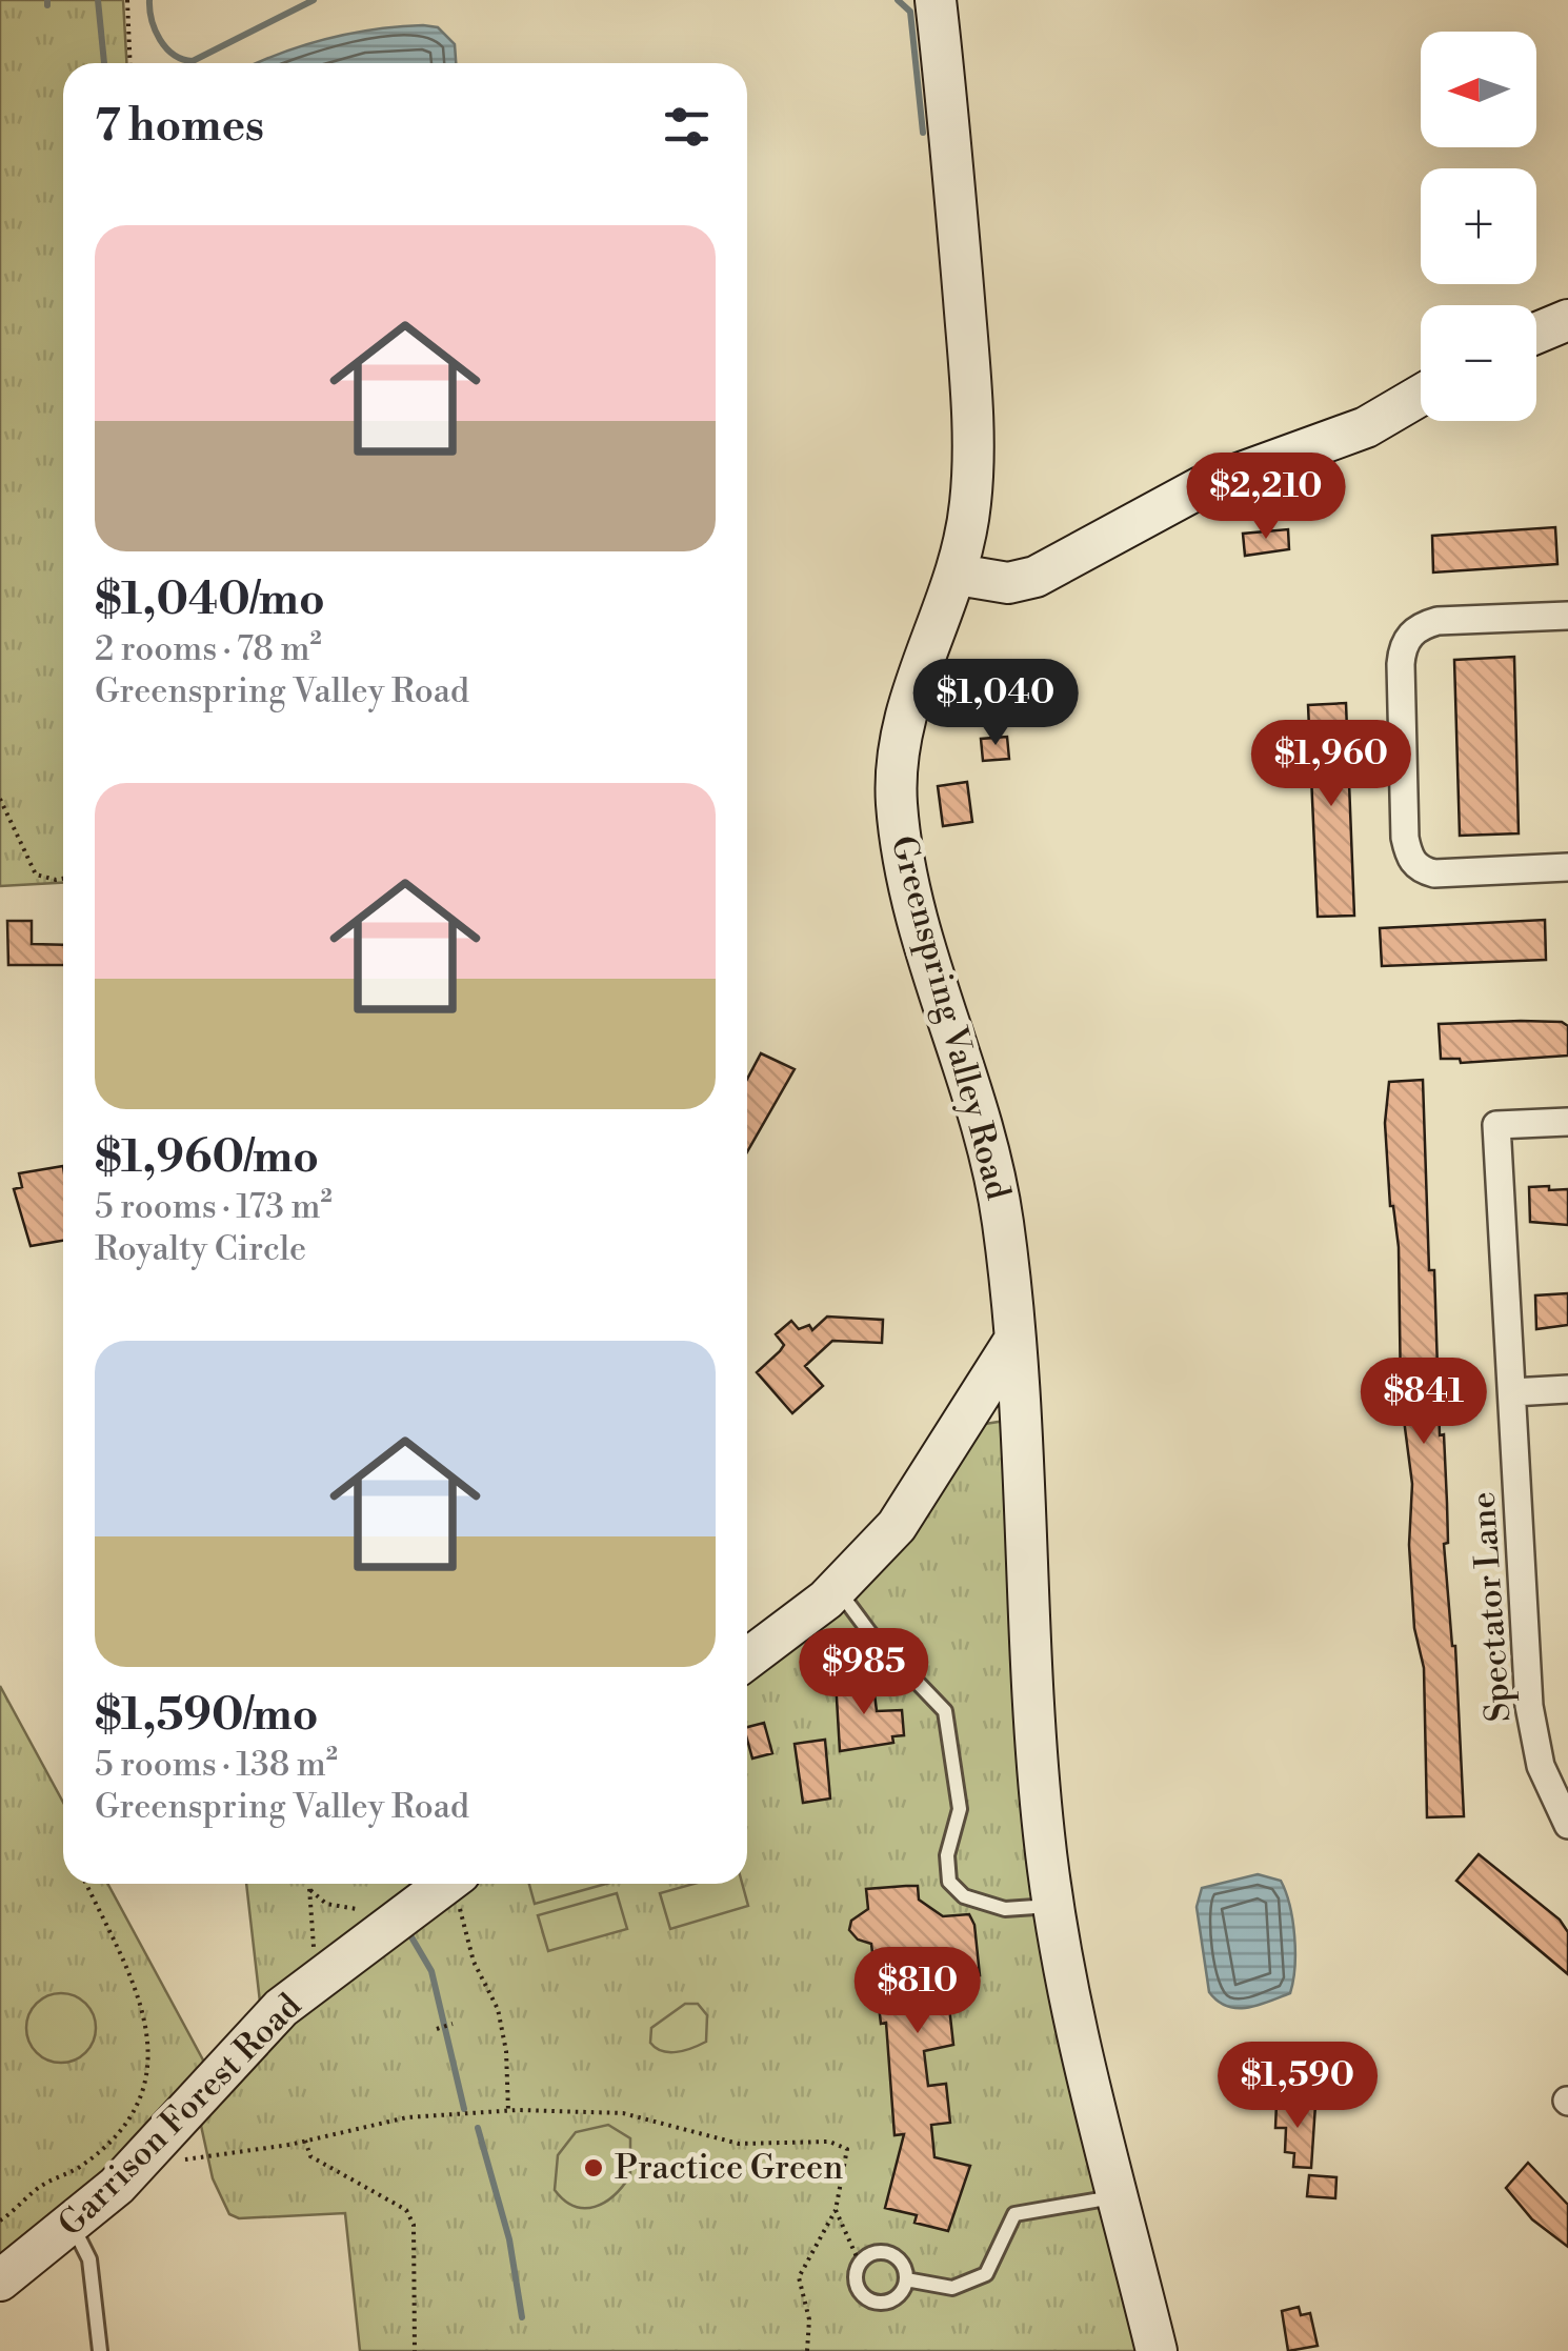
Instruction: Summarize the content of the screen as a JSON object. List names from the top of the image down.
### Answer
{
  "streets": {
    "main road": ["Greenspring Valley Road", "Garrison Forest Road"],
    "street": ["Spectator Lane"]
  },
  "places": ["Practice Green"],
  "north": "left",
  "page": {
    "map_buttons": ["+", "−"],
    "heading": "7 homes",
    "list": [
      {
        "name": "$1,040/mo",
        "note": "2 rooms · 78 m² · Greenspring Valley Road"
      },
      {
        "name": "$1,960/mo",
        "note": "5 rooms · 173 m² · Royalty Circle"
      },
      {
        "name": "$1,590/mo",
        "note": "5 rooms · 138 m² · Greenspring Valley Road"
      }
    ],
    "price": [
      "$2,210",
      "$1,040",
      "$1,960",
      "$841",
      "$985",
      "$810",
      "$1,590"
    ]
  }
}
